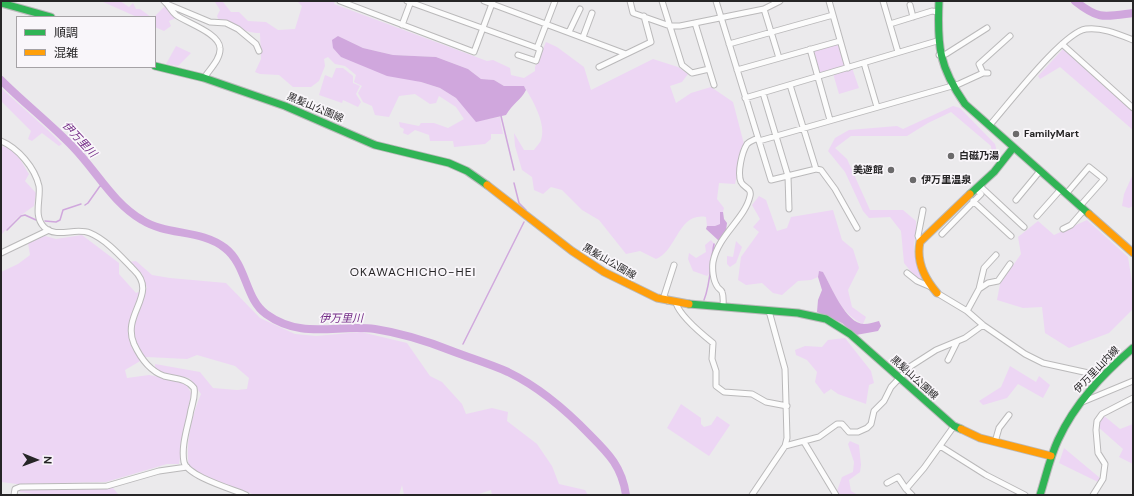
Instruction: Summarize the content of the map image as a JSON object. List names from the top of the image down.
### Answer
{
  "streets": {
    "main road": ["黒髪山公園線", "伊万里山内線"]
  },
  "crossings": [
    ["黒髪山公園線", "伊万里山内線"]
  ],
  "districts": ["OKAWACHICHO-HEI"],
  "water": ["伊万里川"],
  "places": [
    "FamilyMart",
    "白磁乃湯",
    "美遊館",
    "伊万里温泉"
  ],
  "legend": ["順調", "混雑"],
  "north": "right"
}
